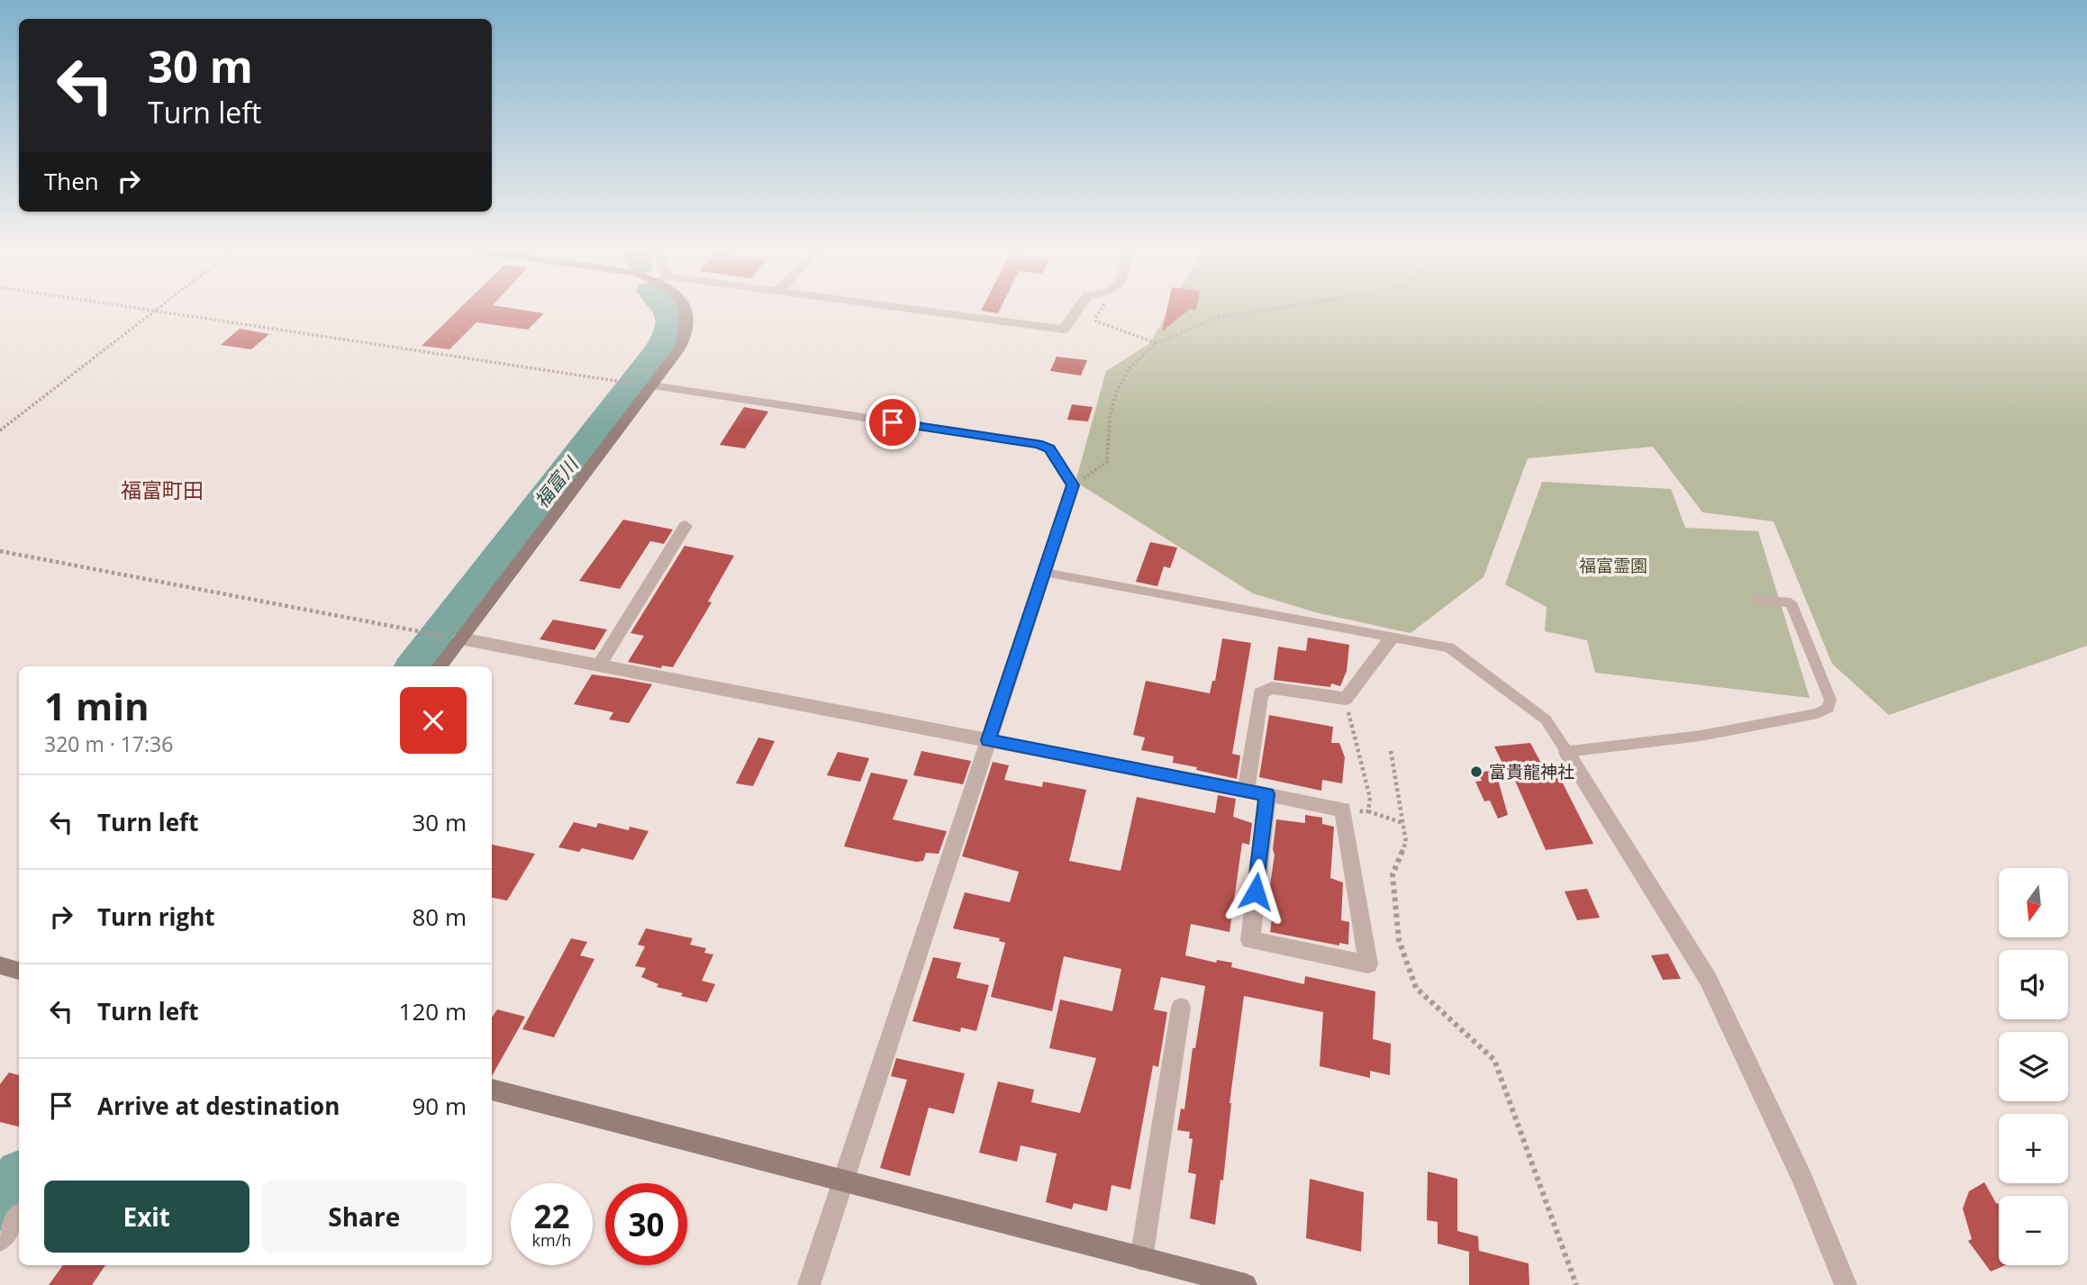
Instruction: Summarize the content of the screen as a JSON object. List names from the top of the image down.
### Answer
{
  "districts": ["福富町田"],
  "water": ["福富川"],
  "parks": ["福富霊園"],
  "places": ["富貴龍神社"],
  "north": "bottom",
  "page": {
    "turn": ["30 m", "Turn left"],
    "then": "Then",
    "heading": ["1 min", "320 m · 17:36"],
    "list": [
      {
        "name": "Turn left",
        "value": "30 m"
      },
      {
        "name": "Turn right",
        "value": "80 m"
      },
      {
        "name": "Turn left",
        "value": "120 m"
      },
      {
        "name": "Arrive at destination",
        "value": "90 m"
      }
    ],
    "map_buttons": ["+", "−"],
    "buttons": ["Exit", "Share"],
    "speed": "22 km/h",
    "limit": "30"
  }
}
